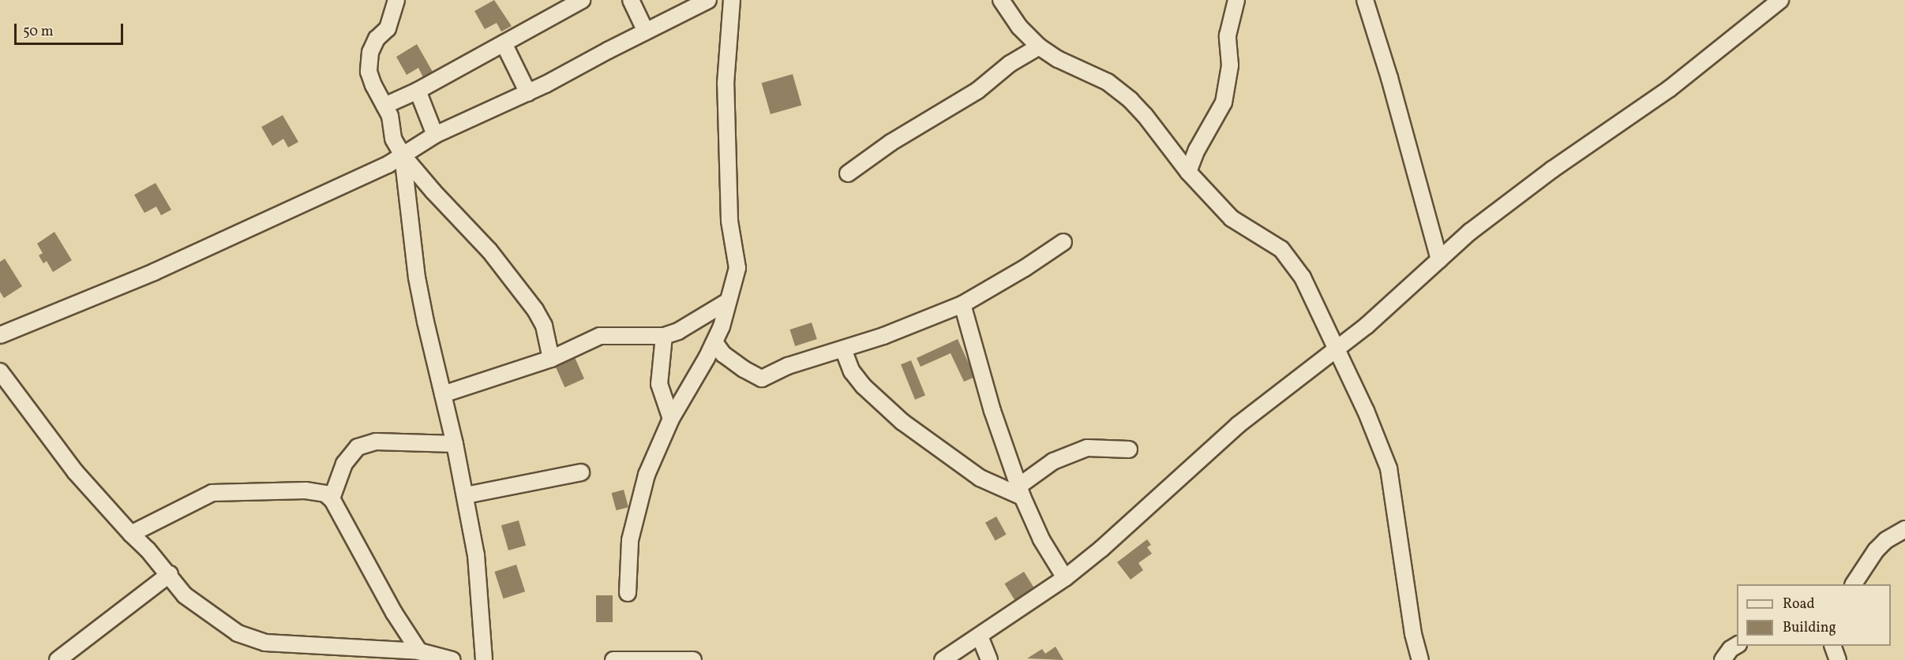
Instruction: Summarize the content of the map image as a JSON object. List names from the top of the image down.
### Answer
{
  "legend": ["Road", "Building"],
  "scale_bar": "50 m"
}
